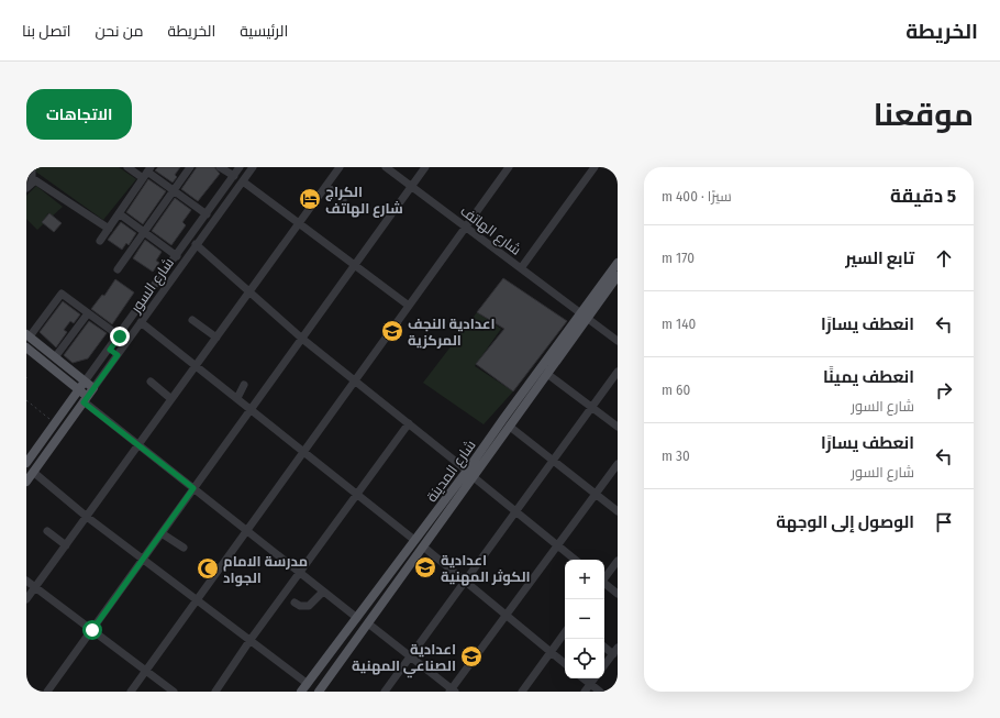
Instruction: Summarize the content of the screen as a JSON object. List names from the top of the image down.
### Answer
{
  "streets": {
    "main road": ["شارع السور", "شارع المدينة"],
    "street": ["شارع الهاتف"]
  },
  "crossings": [
    ["شارع الهاتف", "شارع المدينة"]
  ],
  "places": {
    "hotel": ["الكراج شارع الهاتف"],
    "school or university": ["اعدادية النجف المركزية", "اعدادية الكوثر المهنية", "اعدادية الصناعي المهنية"],
    "mosque": ["مدرسة الامام الجواد"]
  },
  "page": {
    "header": "الخريطة",
    "nav": [
      "الرئيسية",
      "الخريطة",
      "من نحن",
      "اتصل بنا"
    ],
    "title": "موقعنا",
    "buttons": "الاتجاهات",
    "heading": ["5 دقيقة", "سيرًا · 400 m"],
    "list": [
      ["تابع السير", "170 m"],
      ["انعطف يسارًا", "140 m"],
      ["انعطف يمينًا", "شارع السور", "60 m"],
      ["انعطف يسارًا", "شارع السور", "30 m"],
      "الوصول إلى الوجهة"
    ],
    "map_buttons": ["+", "−"]
  }
}
